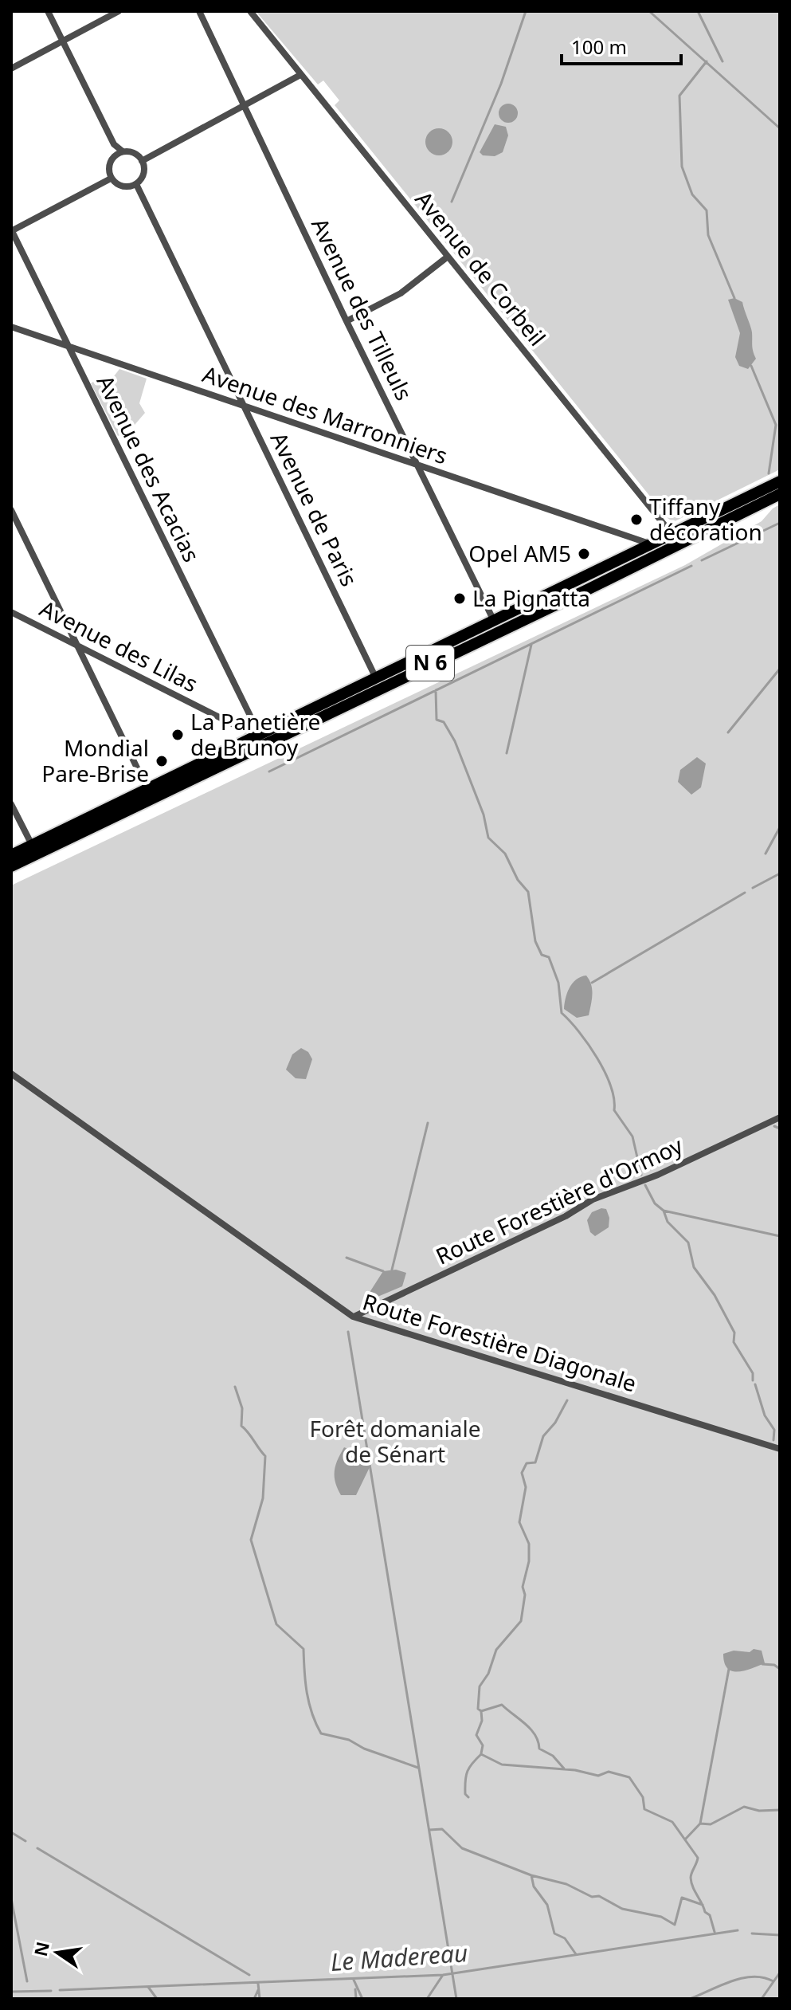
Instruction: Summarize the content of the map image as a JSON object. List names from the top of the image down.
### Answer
{
  "streets": {
    "main road": ["N 6"],
    "street": [
      "Avenue de Corbeil",
      "Avenue des Tilleuls",
      "Avenue des Marronniers",
      "Avenue des Acacias",
      "Avenue de Paris",
      "Avenue des Lilas",
      "Route Forestière d'Ormoy",
      "Route Forestière Diagonale"
    ]
  },
  "crossings": [
    ["Avenue de Corbeil", "N 6"],
    ["Avenue des Tilleuls", "Avenue des Marronniers"],
    ["Avenue des Tilleuls", "N 6"],
    ["Avenue des Marronniers", "Avenue des Acacias"],
    ["Avenue des Marronniers", "Avenue de Paris"],
    ["Avenue des Marronniers", "N 6"],
    ["Avenue de Paris", "N 6"],
    ["Route Forestière d'Ormoy", "Route Forestière Diagonale"]
  ],
  "water": ["Le Madereau"],
  "parks": ["Forêt domaniale de Sénart"],
  "places": [
    "Tiffany décoration",
    "Opel AM5",
    "La Pignatta",
    "La Panetière de Brunoy",
    "Mondial Pare-Brise"
  ],
  "scale_bar": "100 m",
  "north": "left"
}
